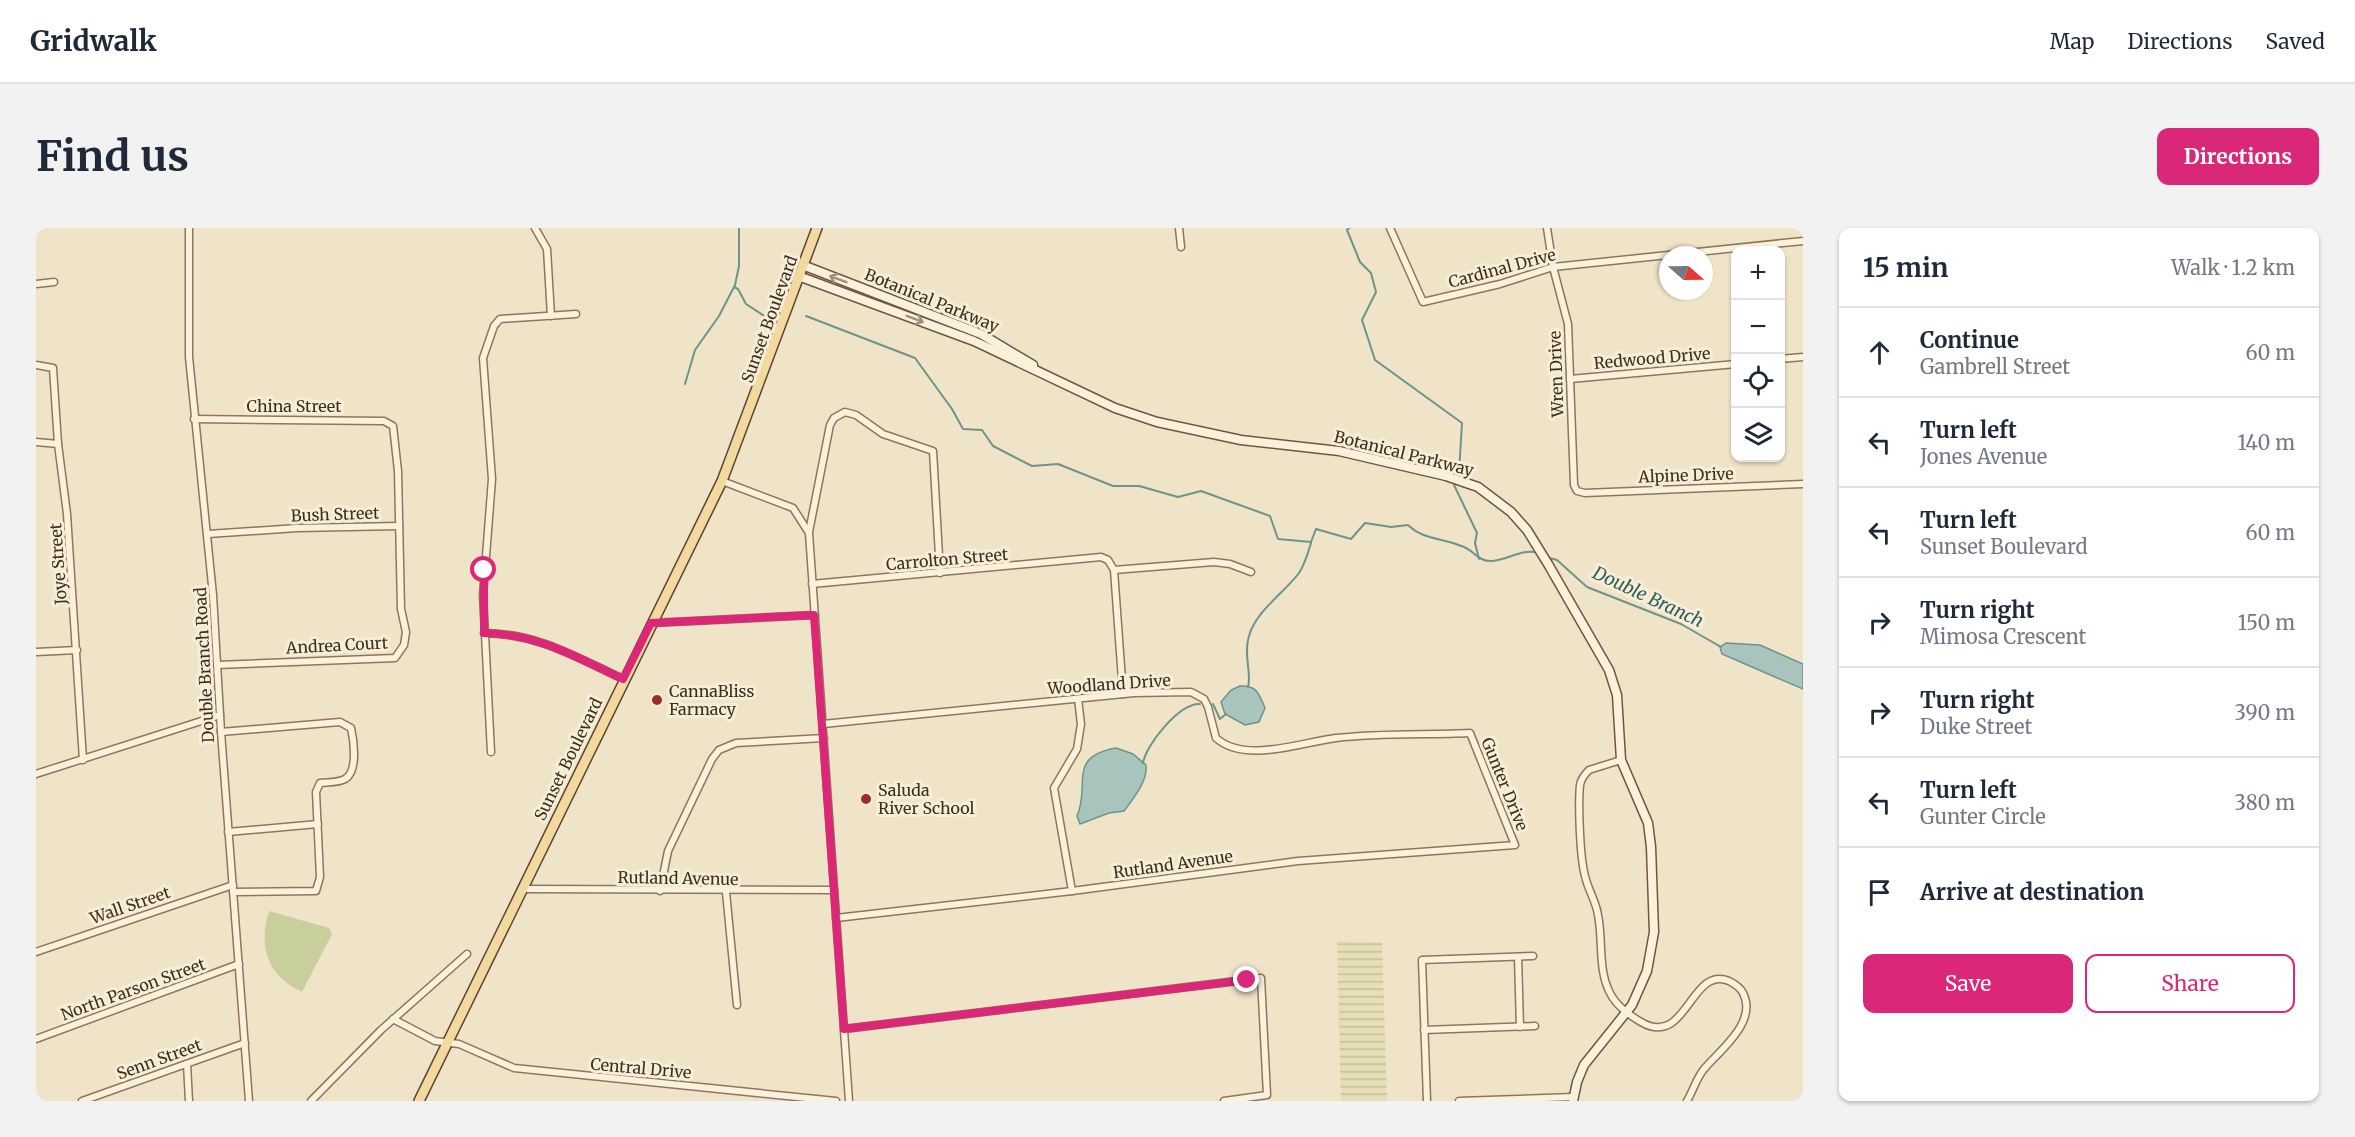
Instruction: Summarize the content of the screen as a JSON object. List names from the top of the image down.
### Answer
{
  "streets": {
    "main road": ["Sunset Boulevard"],
    "street": [
      "Cardinal Drive",
      "Botanical Parkway",
      "Redwood Drive",
      "Wren Drive",
      "China Street",
      "Alpine Drive",
      "Bush Street",
      "Carrolton Street",
      "Joye Street",
      "Andrea Court",
      "Double Branch Road",
      "Woodland Drive",
      "Gunter Drive",
      "Rutland Avenue",
      "Wall Street",
      "North Parson Street",
      "Senn Street",
      "Central Drive"
    ]
  },
  "crossings": [
    ["Cardinal Drive", "Wren Drive"],
    ["Botanical Parkway", "Sunset Boulevard"],
    ["Sunset Boulevard", "Rutland Avenue"],
    ["Sunset Boulevard", "Central Drive"],
    ["Redwood Drive", "Wren Drive"],
    ["Wren Drive", "Alpine Drive"],
    ["China Street", "Bush Street"],
    ["China Street", "Double Branch Road"],
    ["Bush Street", "Andrea Court"],
    ["Bush Street", "Double Branch Road"],
    ["Andrea Court", "Double Branch Road"],
    ["Double Branch Road", "Wall Street"],
    ["Double Branch Road", "North Parson Street"],
    ["Double Branch Road", "Senn Street"],
    ["Woodland Drive", "Gunter Drive"],
    ["Gunter Drive", "Rutland Avenue"]
  ],
  "water": ["Double Branch"],
  "places": ["CannaBliss Farmacy", "Saluda River School"],
  "north": "right",
  "page": {
    "header": "Gridwalk",
    "nav": ["Map", "Directions", "Saved"],
    "buttons": [
      "Directions",
      ["Save", "Share"]
    ],
    "title": "Find us",
    "heading": ["15 min", "Walk · 1.2 km"],
    "map_buttons": ["+", "−"],
    "list": [
      ["Continue", "Gambrell Street", "60 m"],
      ["Turn left", "Jones Avenue", "140 m"],
      ["Turn left", "Sunset Boulevard", "60 m"],
      ["Turn right", "Mimosa Crescent", "150 m"],
      ["Turn right", "Duke Street", "390 m"],
      ["Turn left", "Gunter Circle", "380 m"],
      "Arrive at destination"
    ]
  }
}
